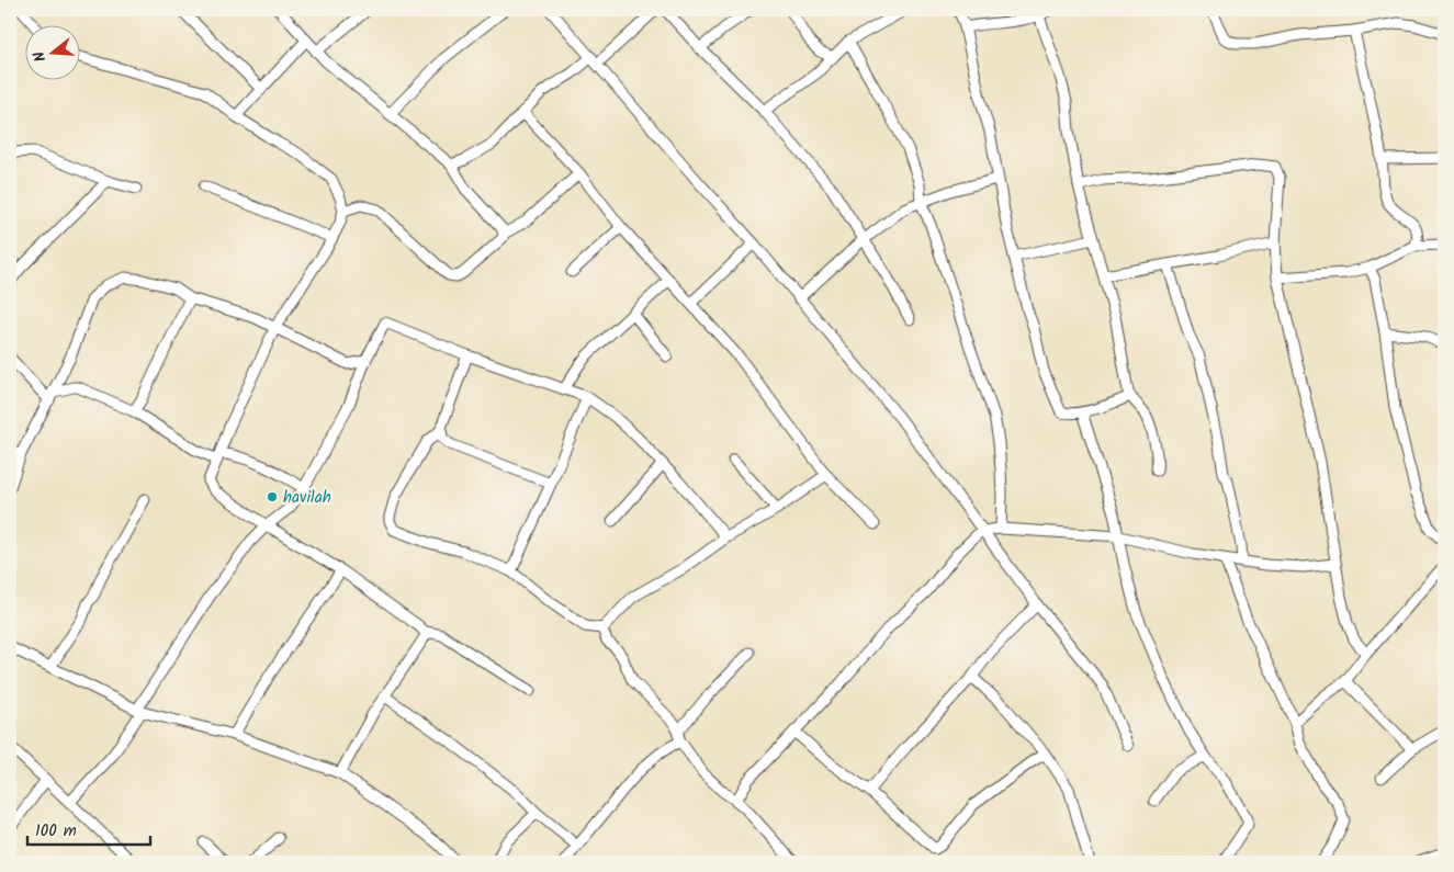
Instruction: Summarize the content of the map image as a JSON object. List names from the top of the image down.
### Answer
{
  "places": ["havilah"],
  "scale_bar": "100 m",
  "north": "left"
}
